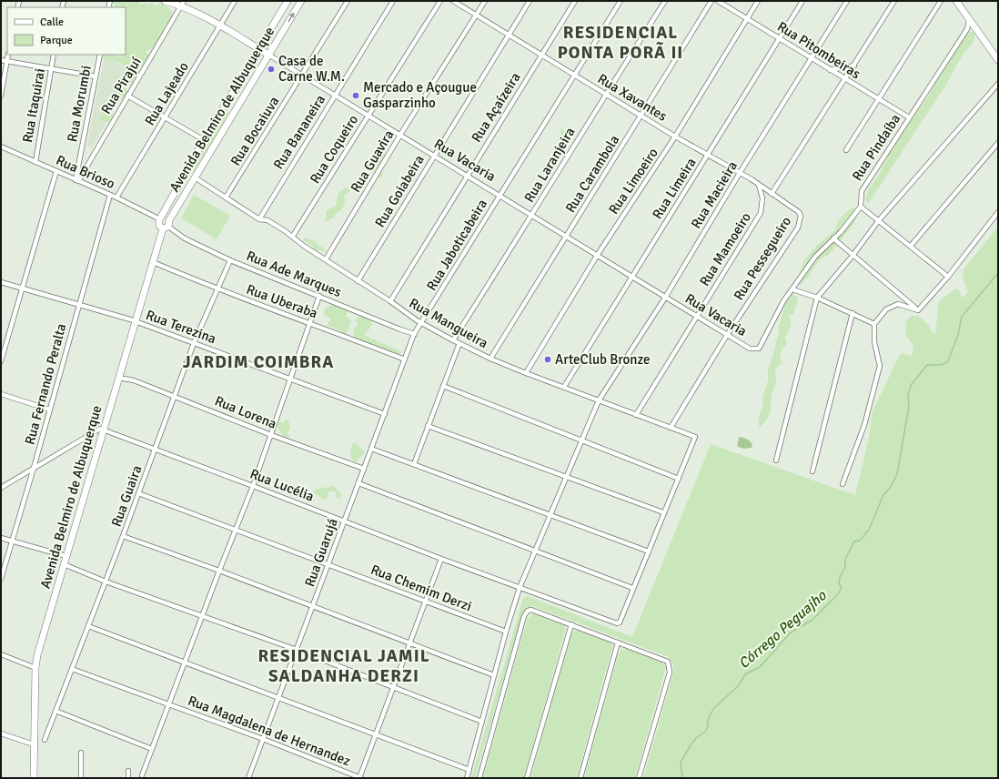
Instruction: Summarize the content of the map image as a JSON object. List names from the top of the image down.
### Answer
{
  "streets": {
    "main road": ["Avenida Belmiro de Albuquerque", "Rua Vacaria"],
    "street": [
      "Rua Pitombeiras",
      "Rua Pirajuí",
      "Rua Lajeado",
      "Rua Xavantes",
      "Rua Morumbi",
      "Rua Itaquirai",
      "Rua Açaízeira",
      "Rua Bocaiuva",
      "Rua Bananeira",
      "Rua Pindaíba",
      "Rua Coqueiro",
      "Rua Guavira",
      "Rua Laranjeira",
      "Rua Brioso",
      "Rua Carambola",
      "Rua Limoeiro",
      "Rua Limeira",
      "Rua Goiabeira",
      "Rua Macieira",
      "Rua Jaboticabeira",
      "Rua Mamoeiro",
      "Rua Pessegueiro",
      "Rua Ade Marques",
      "Rua Uberaba",
      "Rua Mangueira",
      "Rua Terezina",
      "Rua Fernando Peralta",
      "Rua Lorena",
      "Rua Lucélia",
      "Rua Guaira",
      "Rua Guarujá",
      "Rua Chemim Derzi",
      "Rua Magdalena de Hernandez"
    ]
  },
  "crossings": [
    ["Rua Pitombeiras", "Rua Pindaíba"],
    ["Rua Pitombeiras", "Rua Limoeiro"],
    ["Rua Pitombeiras", "Rua Limeira"],
    ["Rua Pitombeiras", "Rua Macieira"],
    ["Rua Pirajuí", "Rua Morumbi"],
    ["Rua Pirajuí", "Rua Vacaria"],
    ["Rua Pirajuí", "Rua Brioso"],
    ["Rua Lajeado", "Rua Vacaria"],
    ["Rua Lajeado", "Rua Brioso"],
    ["Rua Xavantes", "Rua Açaízeira"],
    ["Rua Xavantes", "Rua Guavira"],
    ["Rua Xavantes", "Rua Laranjeira"],
    ["Rua Xavantes", "Rua Carambola"],
    ["Rua Xavantes", "Rua Limoeiro"],
    ["Rua Xavantes", "Rua Limeira"],
    ["Rua Xavantes", "Rua Goiabeira"],
    ["Rua Xavantes", "Rua Macieira"],
    ["Rua Xavantes", "Rua Jaboticabeira"],
    ["Rua Xavantes", "Rua Mamoeiro"],
    ["Rua Xavantes", "Rua Pessegueiro"],
    ["Rua Morumbi", "Rua Brioso"],
    ["Rua Itaquirai", "Rua Brioso"],
    ["Rua Açaízeira", "Rua Vacaria"],
    ["Rua Açaízeira", "Rua Mangueira"],
    ["Avenida Belmiro de Albuquerque", "Rua Vacaria"],
    ["Avenida Belmiro de Albuquerque", "Rua Brioso"],
    ["Avenida Belmiro de Albuquerque", "Rua Ade Marques"],
    ["Avenida Belmiro de Albuquerque", "Rua Uberaba"],
    ["Avenida Belmiro de Albuquerque", "Rua Mangueira"],
    ["Avenida Belmiro de Albuquerque", "Rua Terezina"],
    ["Avenida Belmiro de Albuquerque", "Rua Lorena"],
    ["Avenida Belmiro de Albuquerque", "Rua Lucélia"],
    ["Rua Bocaiuva", "Rua Vacaria"],
    ["Rua Bocaiuva", "Rua Mangueira"],
    ["Rua Bananeira", "Rua Vacaria"],
    ["Rua Bananeira", "Rua Mangueira"],
    ["Rua Coqueiro", "Rua Vacaria"],
    ["Rua Coqueiro", "Rua Mangueira"],
    ["Rua Vacaria", "Rua Guavira"],
    ["Rua Vacaria", "Rua Laranjeira"],
    ["Rua Vacaria", "Rua Carambola"],
    ["Rua Vacaria", "Rua Limoeiro"],
    ["Rua Vacaria", "Rua Limeira"],
    ["Rua Vacaria", "Rua Goiabeira"],
    ["Rua Vacaria", "Rua Macieira"],
    ["Rua Vacaria", "Rua Jaboticabeira"],
    ["Rua Vacaria", "Rua Mamoeiro"],
    ["Rua Vacaria", "Rua Pessegueiro"],
    ["Rua Guavira", "Rua Mangueira"],
    ["Rua Laranjeira", "Rua Mangueira"],
    ["Rua Brioso", "Rua Fernando Peralta"],
    ["Rua Carambola", "Rua Mangueira"],
    ["Rua Limoeiro", "Rua Mangueira"],
    ["Rua Limeira", "Rua Mangueira"],
    ["Rua Goiabeira", "Rua Mangueira"],
    ["Rua Macieira", "Rua Mangueira"],
    ["Rua Macieira", "Rua Lucélia"],
    ["Rua Macieira", "Rua Chemim Derzi"],
    ["Rua Jaboticabeira", "Rua Ade Marques"],
    ["Rua Jaboticabeira", "Rua Mangueira"],
    ["Rua Jaboticabeira", "Rua Guarujá"],
    ["Rua Mamoeiro", "Rua Mangueira"],
    ["Rua Pessegueiro", "Rua Mangueira"],
    ["Rua Ade Marques", "Rua Guaira"],
    ["Rua Ade Marques", "Rua Guarujá"],
    ["Rua Uberaba", "Rua Guaira"],
    ["Rua Uberaba", "Rua Guarujá"],
    ["Rua Terezina", "Rua Fernando Peralta"],
    ["Rua Terezina", "Rua Guaira"],
    ["Rua Terezina", "Rua Guarujá"],
    ["Rua Lorena", "Rua Guaira"],
    ["Rua Lorena", "Rua Guarujá"],
    ["Rua Lucélia", "Rua Guaira"],
    ["Rua Lucélia", "Rua Guarujá"],
    ["Rua Guaira", "Rua Chemim Derzi"],
    ["Rua Guaira", "Rua Magdalena de Hernandez"],
    ["Rua Guarujá", "Rua Chemim Derzi"],
    ["Rua Guarujá", "Rua Magdalena de Hernandez"]
  ],
  "districts": ["RESIDENCIAL PONTA PORÃ II", "JARDIM COIMBRA", "RESIDENCIAL JAMIL SALDANHA DERZI"],
  "water": ["Córrego Peguajho"],
  "places": ["Casa de Carne W.M.", "Mercado e Açougue Gasparzinho", "ArteClub Bronze"],
  "legend": ["Calle", "Parque"]
}
